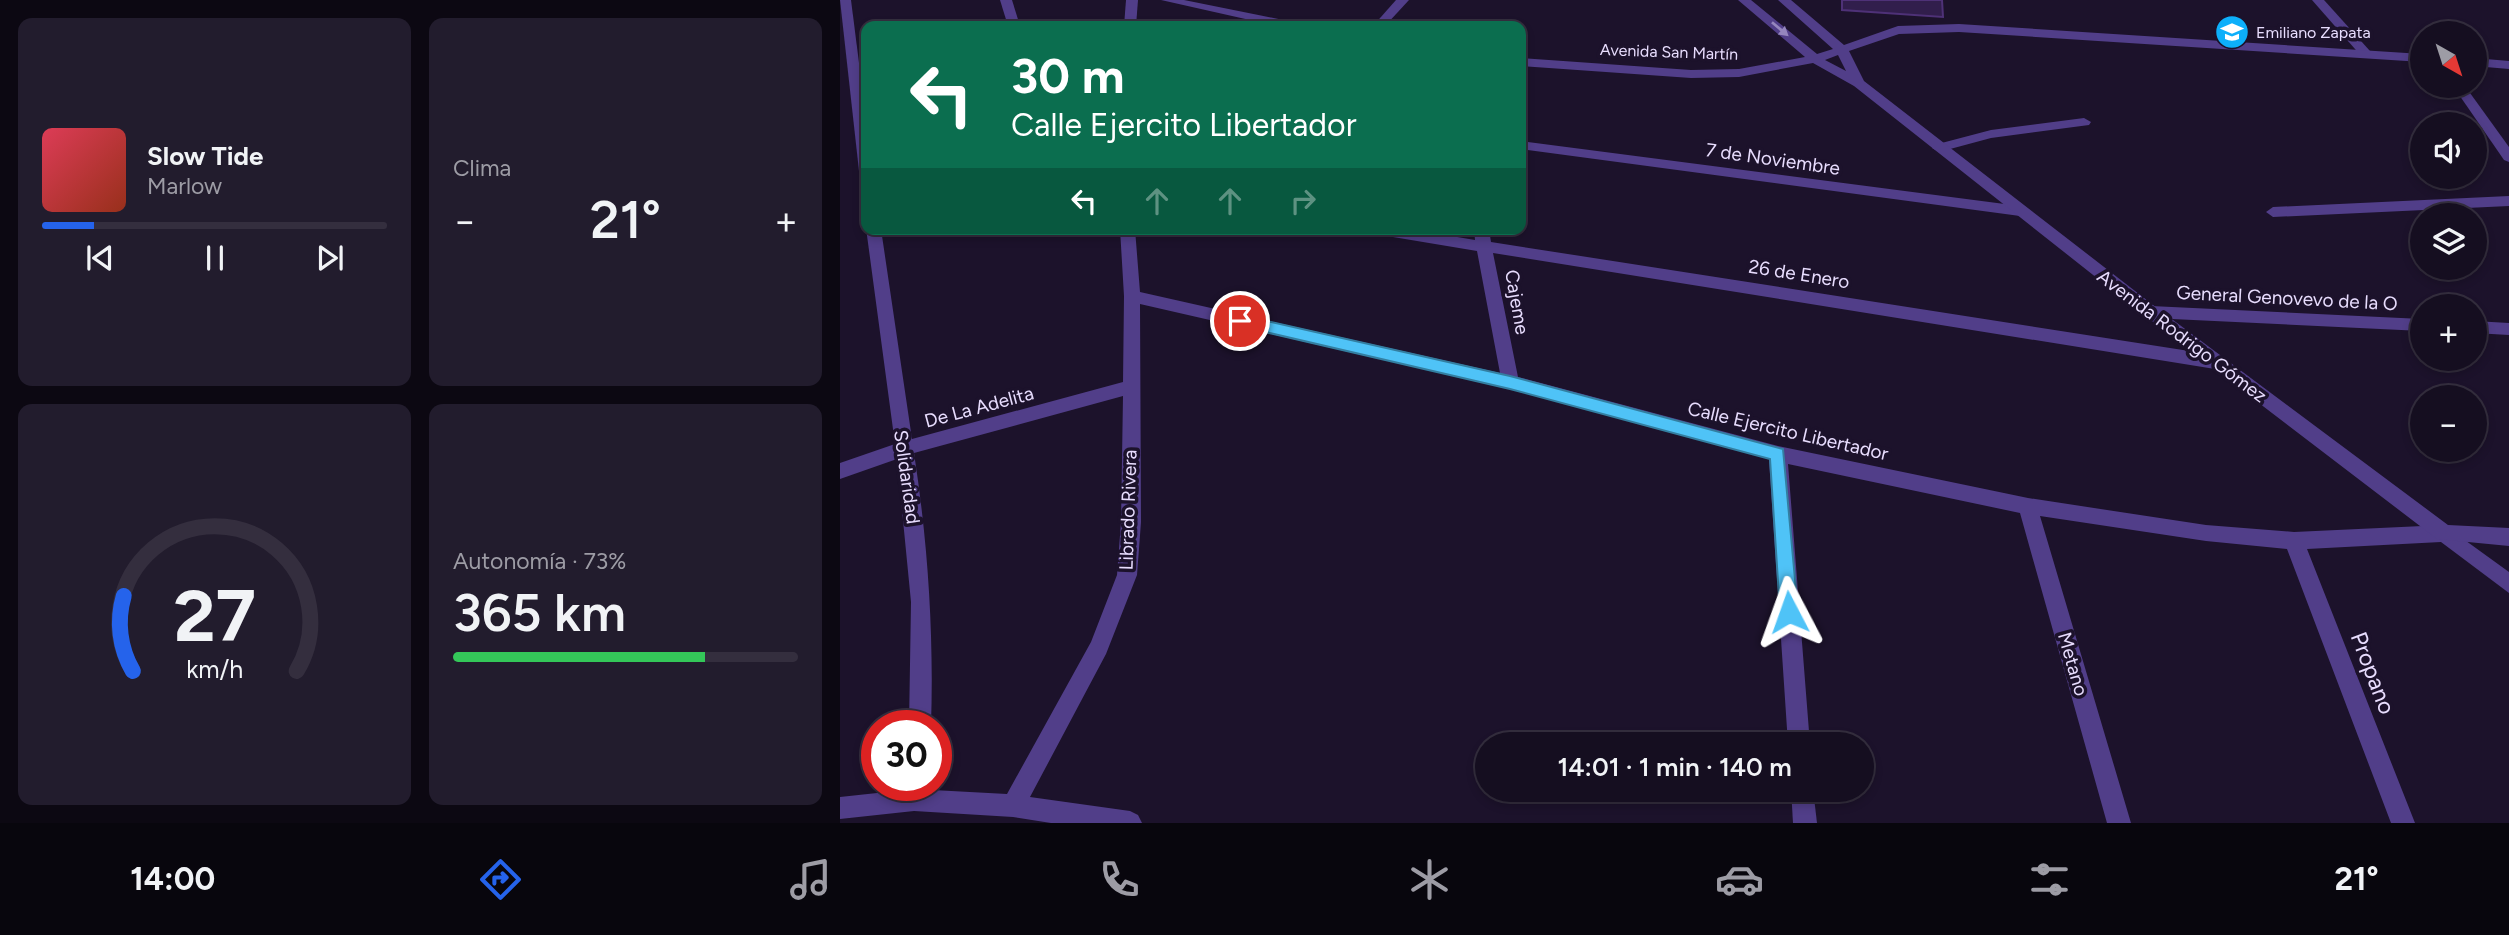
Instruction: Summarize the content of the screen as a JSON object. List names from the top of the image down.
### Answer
{
  "streets": {
    "street": [
      "Avenida San Martín",
      "7 de Noviembre",
      "26 de Enero",
      "General Genovevo de la O",
      "Cajeme",
      "Avenida Rodrigo Gómez",
      "De La Adelita",
      "Calle Ejercito Libertador",
      "Solidaridad",
      "Librado Rivera",
      "Metano",
      "Propano"
    ]
  },
  "crossings": [
    ["Avenida San Martín", "Avenida Rodrigo Gómez"],
    ["7 de Noviembre", "Avenida Rodrigo Gómez"],
    ["26 de Enero", "Cajeme"],
    ["26 de Enero", "Avenida Rodrigo Gómez"],
    ["General Genovevo de la O", "Avenida Rodrigo Gómez"],
    ["Cajeme", "Calle Ejercito Libertador"],
    ["Avenida Rodrigo Gómez", "Calle Ejercito Libertador"],
    ["De La Adelita", "Solidaridad"],
    ["De La Adelita", "Librado Rivera"],
    ["Calle Ejercito Libertador", "Librado Rivera"],
    ["Calle Ejercito Libertador", "Metano"],
    ["Calle Ejercito Libertador", "Propano"]
  ],
  "places": {
    "school or university": ["Emiliano Zapata"]
  },
  "north": "bottom right",
  "page": {
    "tile": [
      "Clima",
      ["Autonomía · 73%", "365 km"]
    ],
    "map_buttons": ["+", "−"],
    "turn": ["30 m", "Calle Ejercito Libertador"],
    "song": ["Slow Tide", "Marlow"],
    "heat": ["−", "21°", "+"],
    "limit": "30",
    "trip": "14:01 · 1 min · 140 m",
    "tabs": ["14:00", "21°"],
    "gauge": ["27", "km/h"]
  }
}
